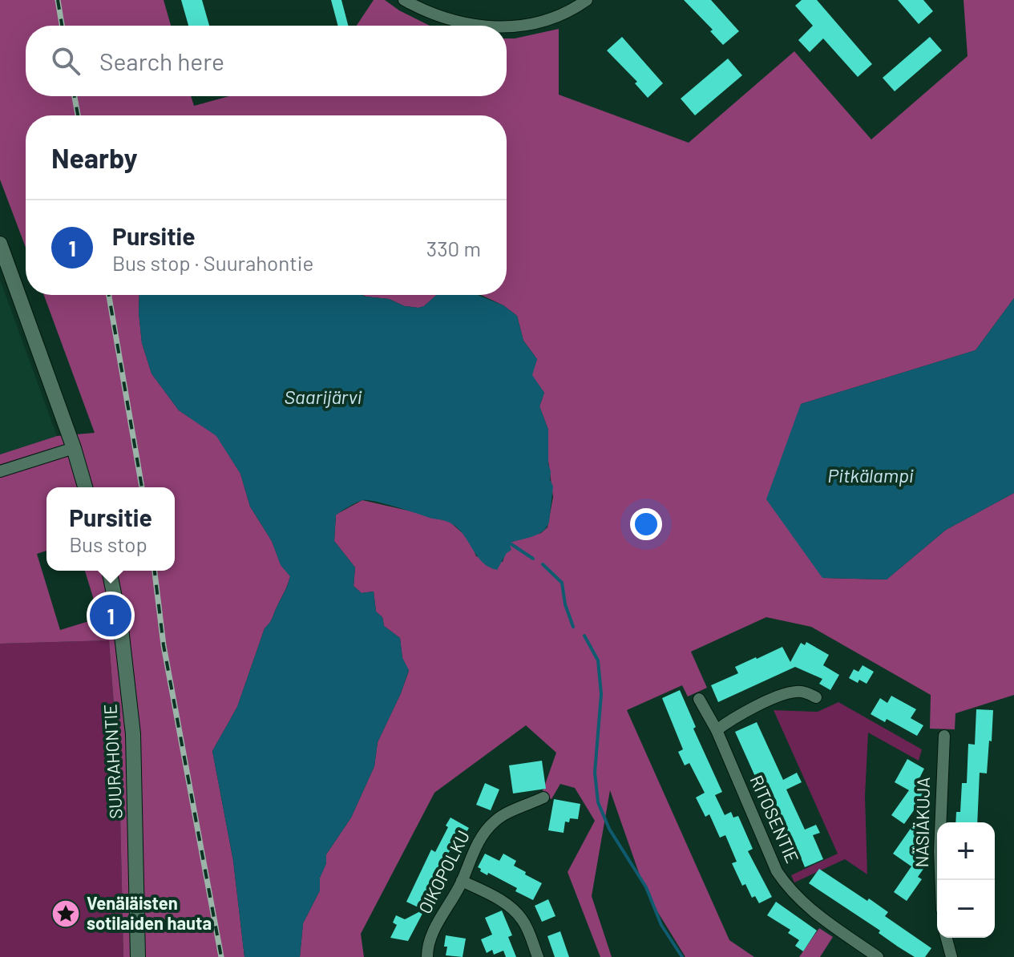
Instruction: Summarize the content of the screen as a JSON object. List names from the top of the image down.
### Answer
{
  "streets": {
    "street": [
      "SUURAHONTIE",
      "RITOSENTIE",
      "NÄSIÄKUJA",
      "OIKOPOLKU"
    ]
  },
  "water": ["Saarijärvi", "Pitkälampi"],
  "places": {
    "place": ["Venäläisten sotilaiden hauta"]
  },
  "page": {
    "search": "Search here",
    "heading": "Nearby",
    "list": [
      {
        "mark": "1",
        "name": "Pursitie",
        "note": "Bus stop · Suurahontie",
        "value": "330 m"
      }
    ],
    "popup": ["Pursitie", "Bus stop"],
    "pins": "1",
    "map_buttons": ["+", "−"]
  }
}
